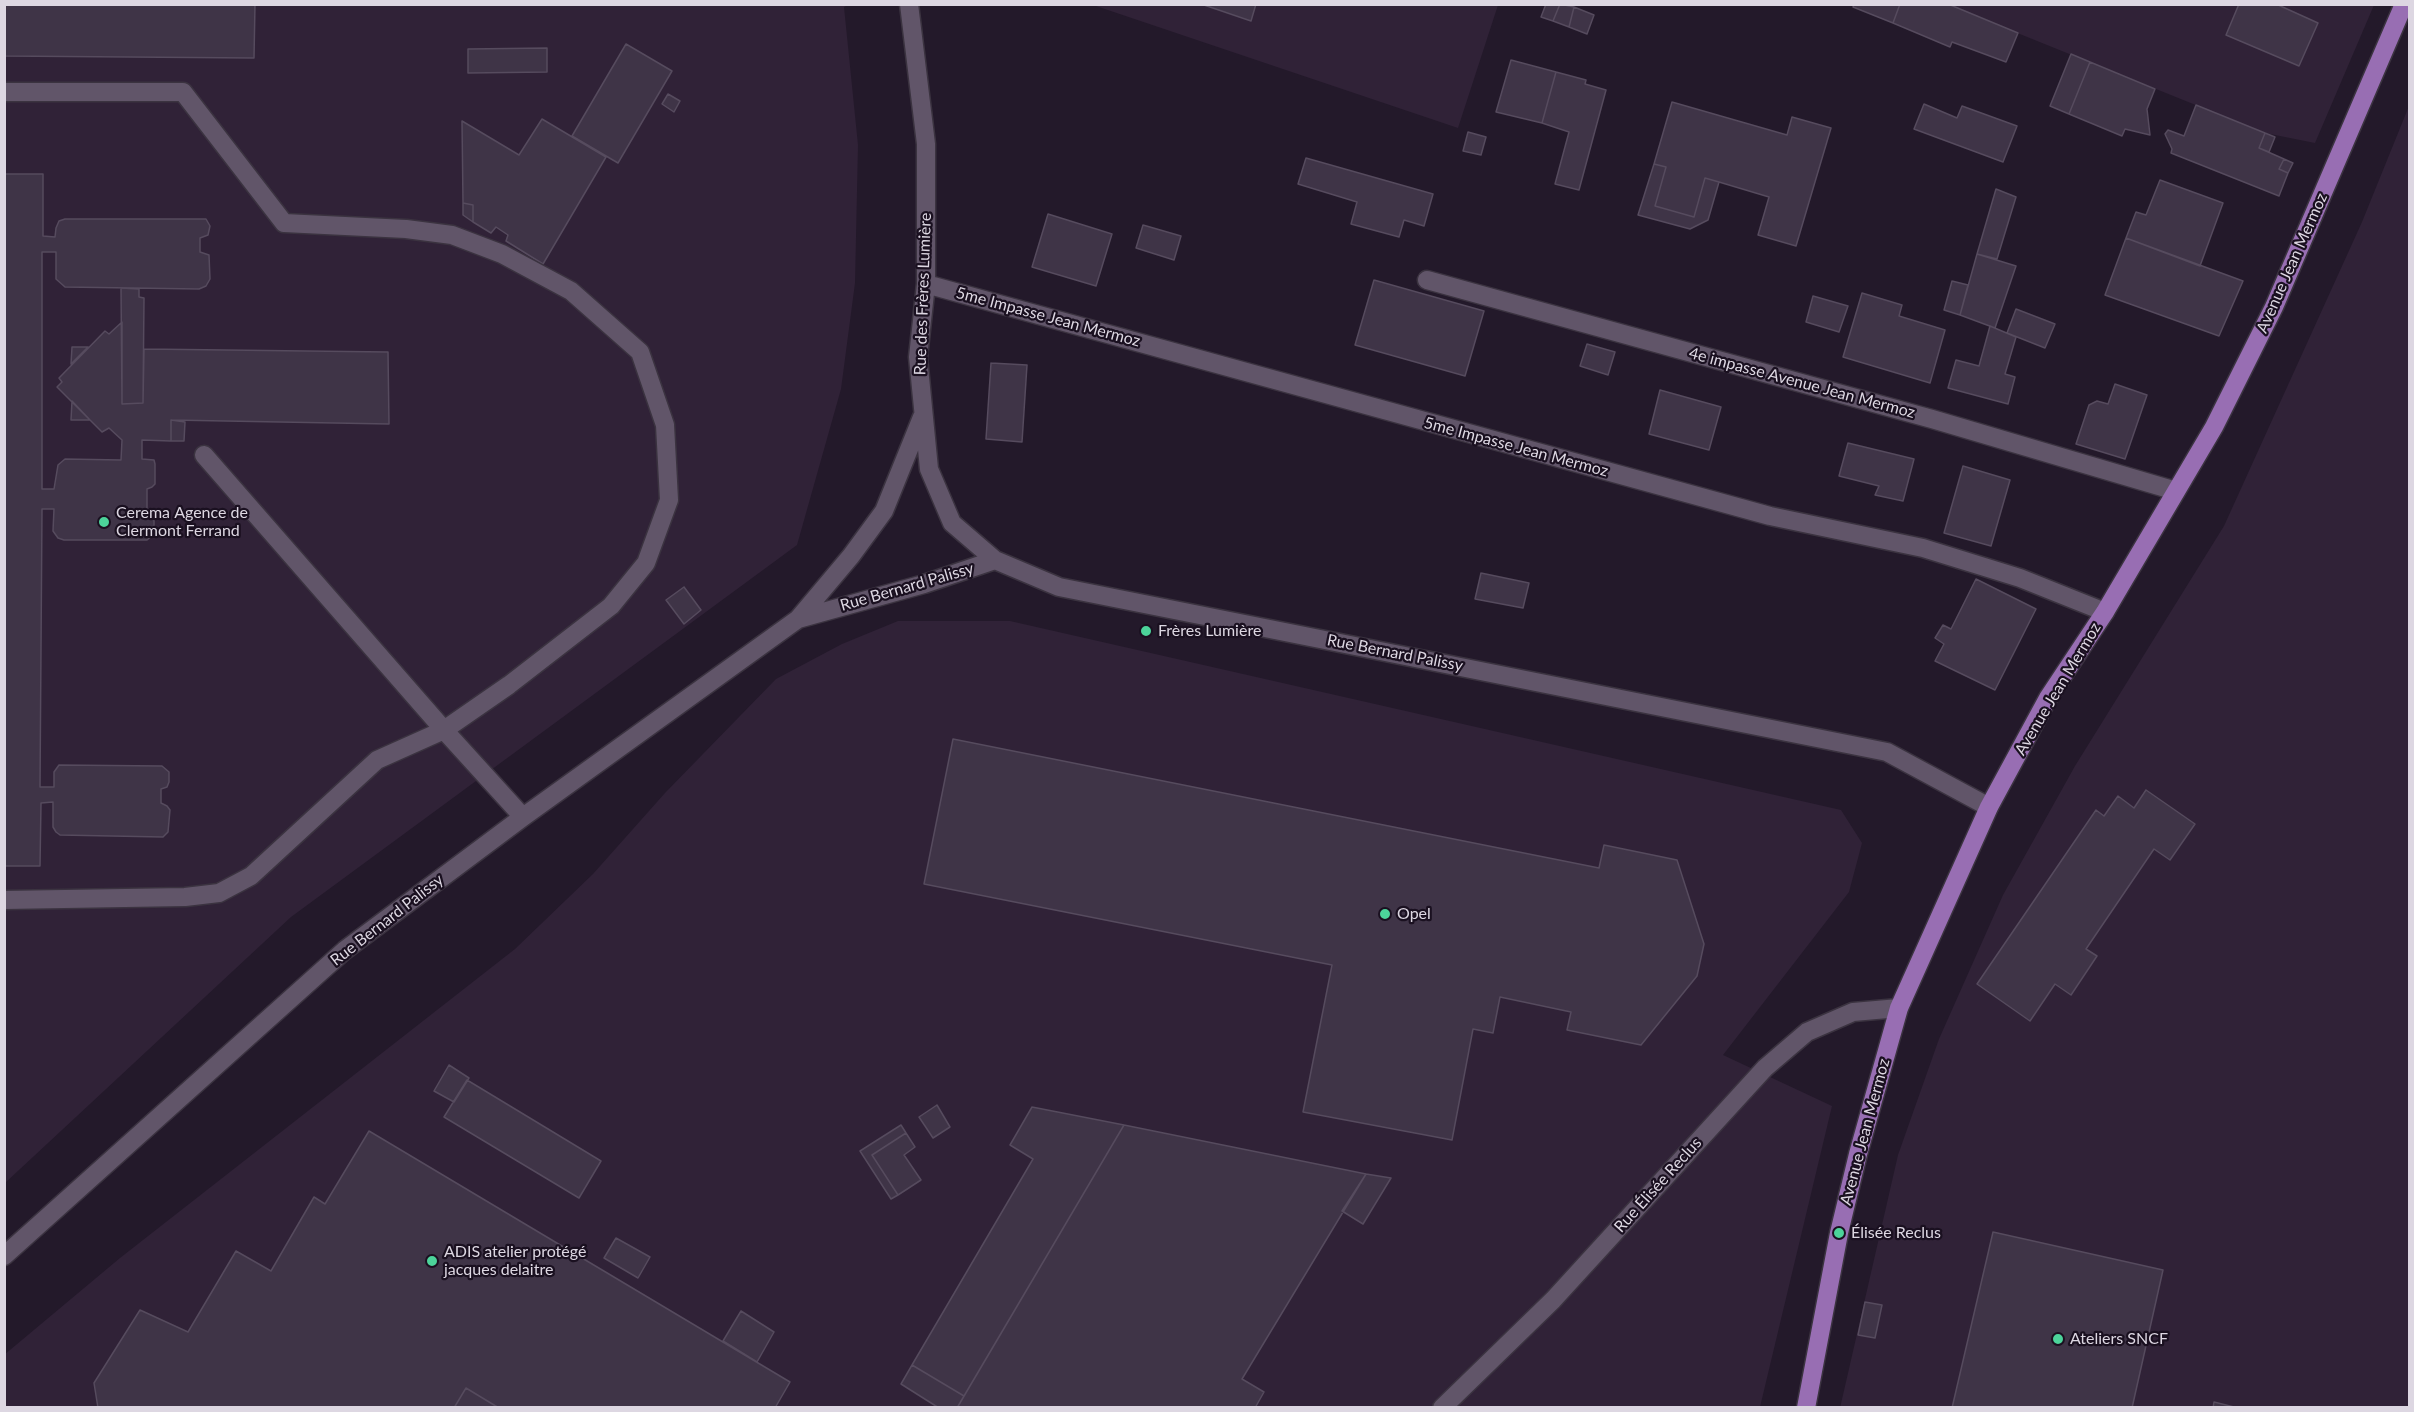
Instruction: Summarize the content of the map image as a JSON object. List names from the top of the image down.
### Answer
{
  "streets": {
    "main road": ["Avenue Jean Mermoz"],
    "street": [
      "Rue des Frères Lumière",
      "5me Impasse Jean Mermoz",
      "4e impasse Avenue Jean Mermoz",
      "Rue Bernard Palissy",
      "Rue Élisée Reclus"
    ]
  },
  "crossings": [
    ["Avenue Jean Mermoz", "5me Impasse Jean Mermoz"],
    ["Avenue Jean Mermoz", "4e impasse Avenue Jean Mermoz"],
    ["Avenue Jean Mermoz", "Rue Bernard Palissy"],
    ["Avenue Jean Mermoz", "Rue Élisée Reclus"],
    ["Rue des Frères Lumière", "5me Impasse Jean Mermoz"],
    ["Rue des Frères Lumière", "Rue Bernard Palissy"]
  ],
  "places": [
    "Cerema Agence de Clermont Ferrand",
    "Frères Lumière",
    "Opel",
    "Élisée Reclus",
    "ADIS atelier protégé jacques delaitre",
    "Ateliers SNCF"
  ]
}
